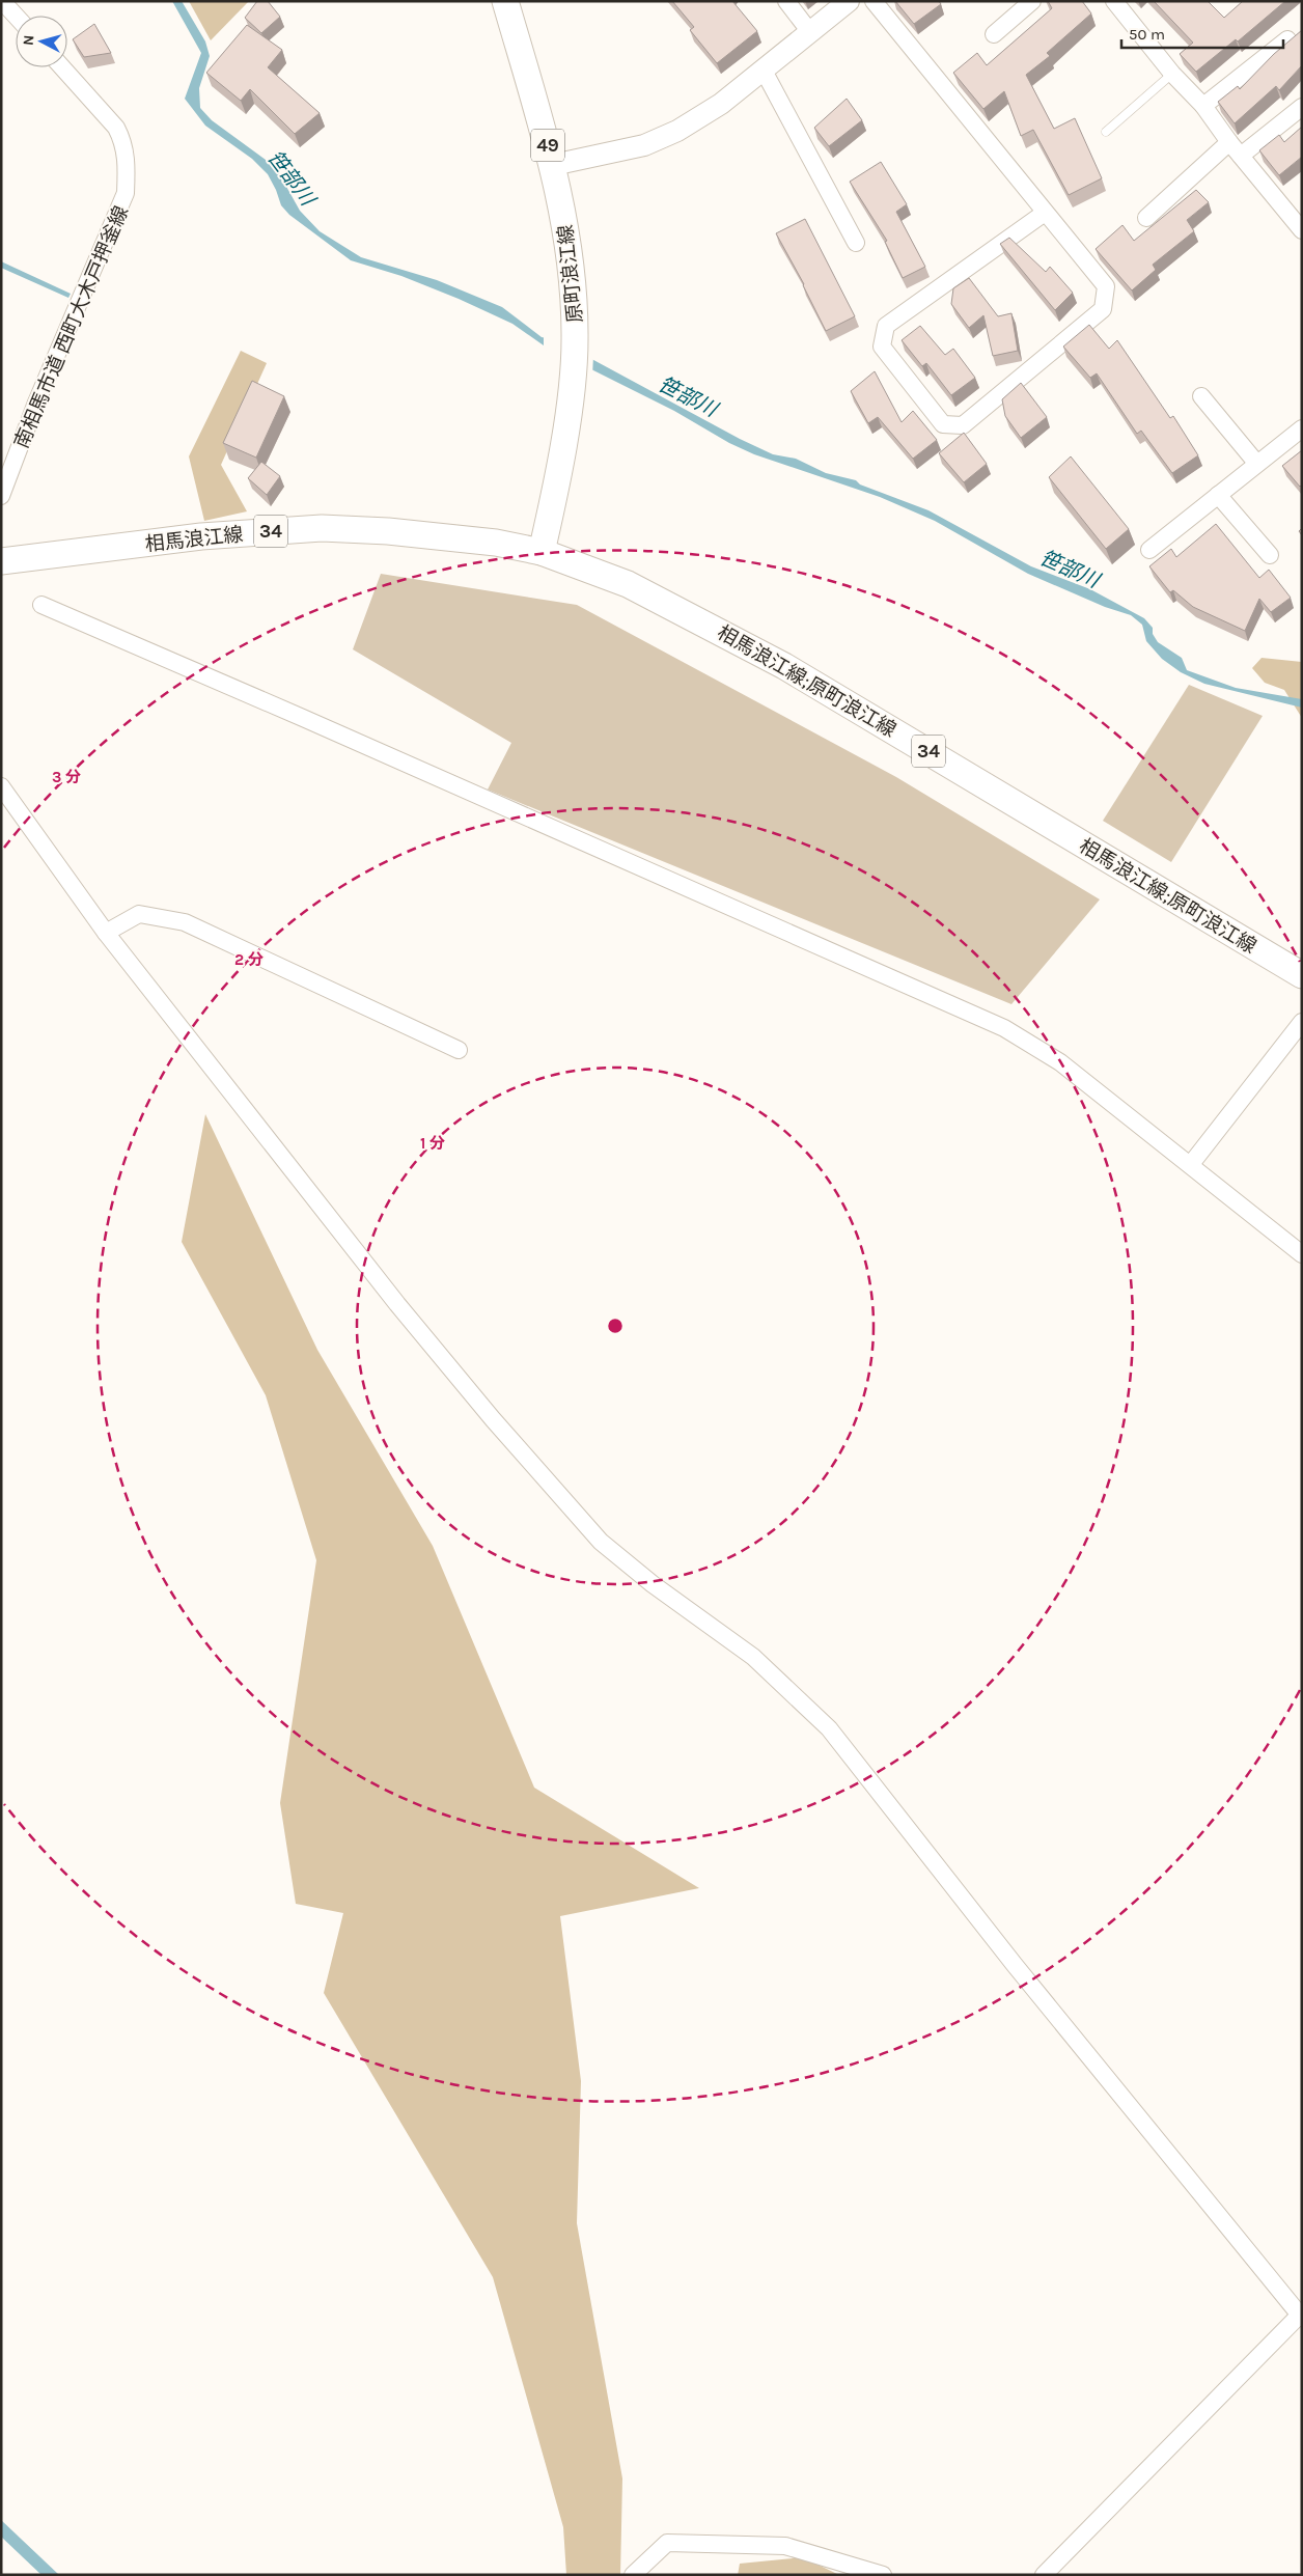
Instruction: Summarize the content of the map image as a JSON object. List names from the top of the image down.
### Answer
{
  "streets": {
    "main road": [
      "49",
      "原町浪江線",
      "34",
      "相馬浪江線",
      "相馬浪江線;原町浪江線"
    ],
    "street": ["南相馬市道 西町大木戸押釜線"]
  },
  "crossings": [
    ["原町浪江線", "相馬浪江線"],
    ["原町浪江線", "相馬浪江線;原町浪江線"],
    ["相馬浪江線", "相馬浪江線;原町浪江線"]
  ],
  "water": ["笹部川"],
  "scale_bar": "50 m",
  "north": "left",
  "rings": ["3 分", "2 分", "1 分"]
}
